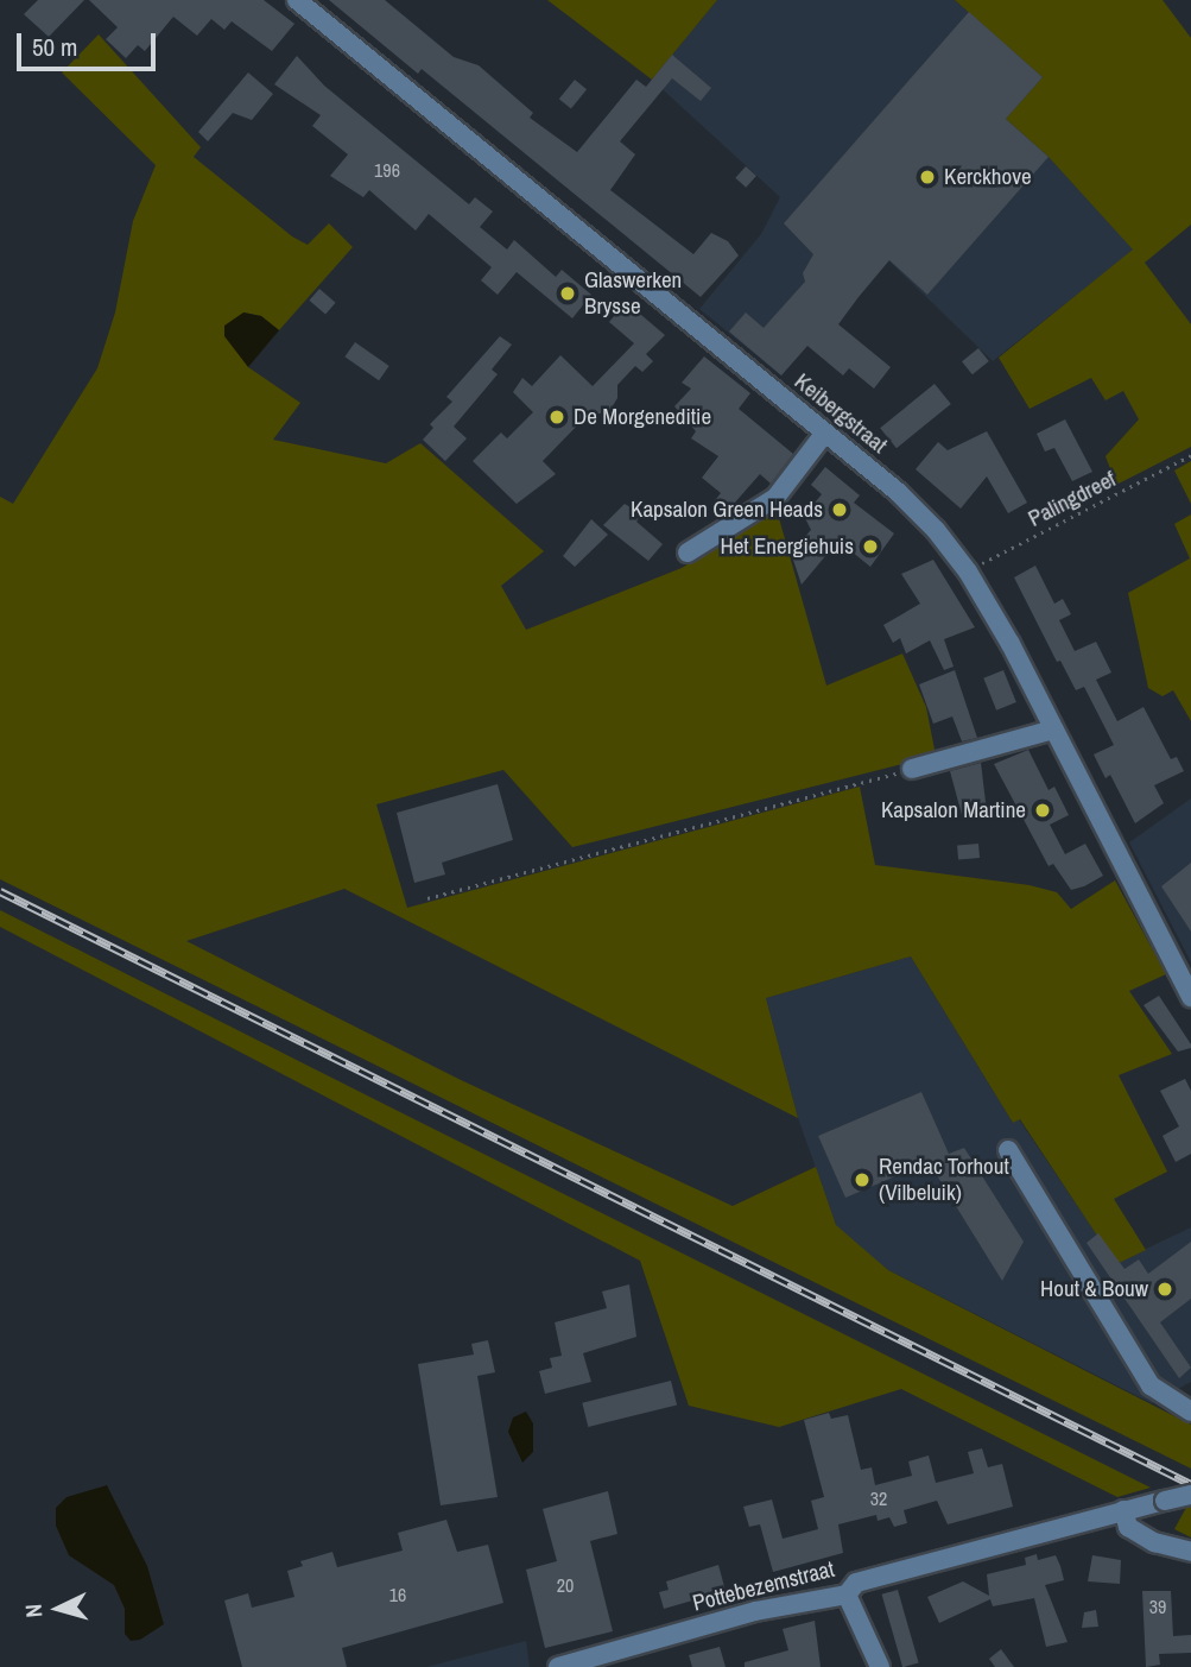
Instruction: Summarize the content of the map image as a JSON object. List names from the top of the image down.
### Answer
{
  "streets": {
    "street": ["Keibergstraat", "Pottebezemstraat"],
    "path": ["Palingdreef"]
  },
  "crossings": [
    ["Keibergstraat", "Palingdreef"]
  ],
  "places": [
    "Kerckhove",
    "Glaswerken Brysse",
    "De Morgeneditie",
    "Kapsalon Green Heads",
    "Het Energiehuis",
    "Kapsalon Martine",
    "Rendac Torhout (Vilbeluik)",
    "Hout & Bouw"
  ],
  "house_numbers": [
    "196",
    "32",
    "20",
    "16",
    "39"
  ],
  "scale_bar": "50 m",
  "north": "left"
}
